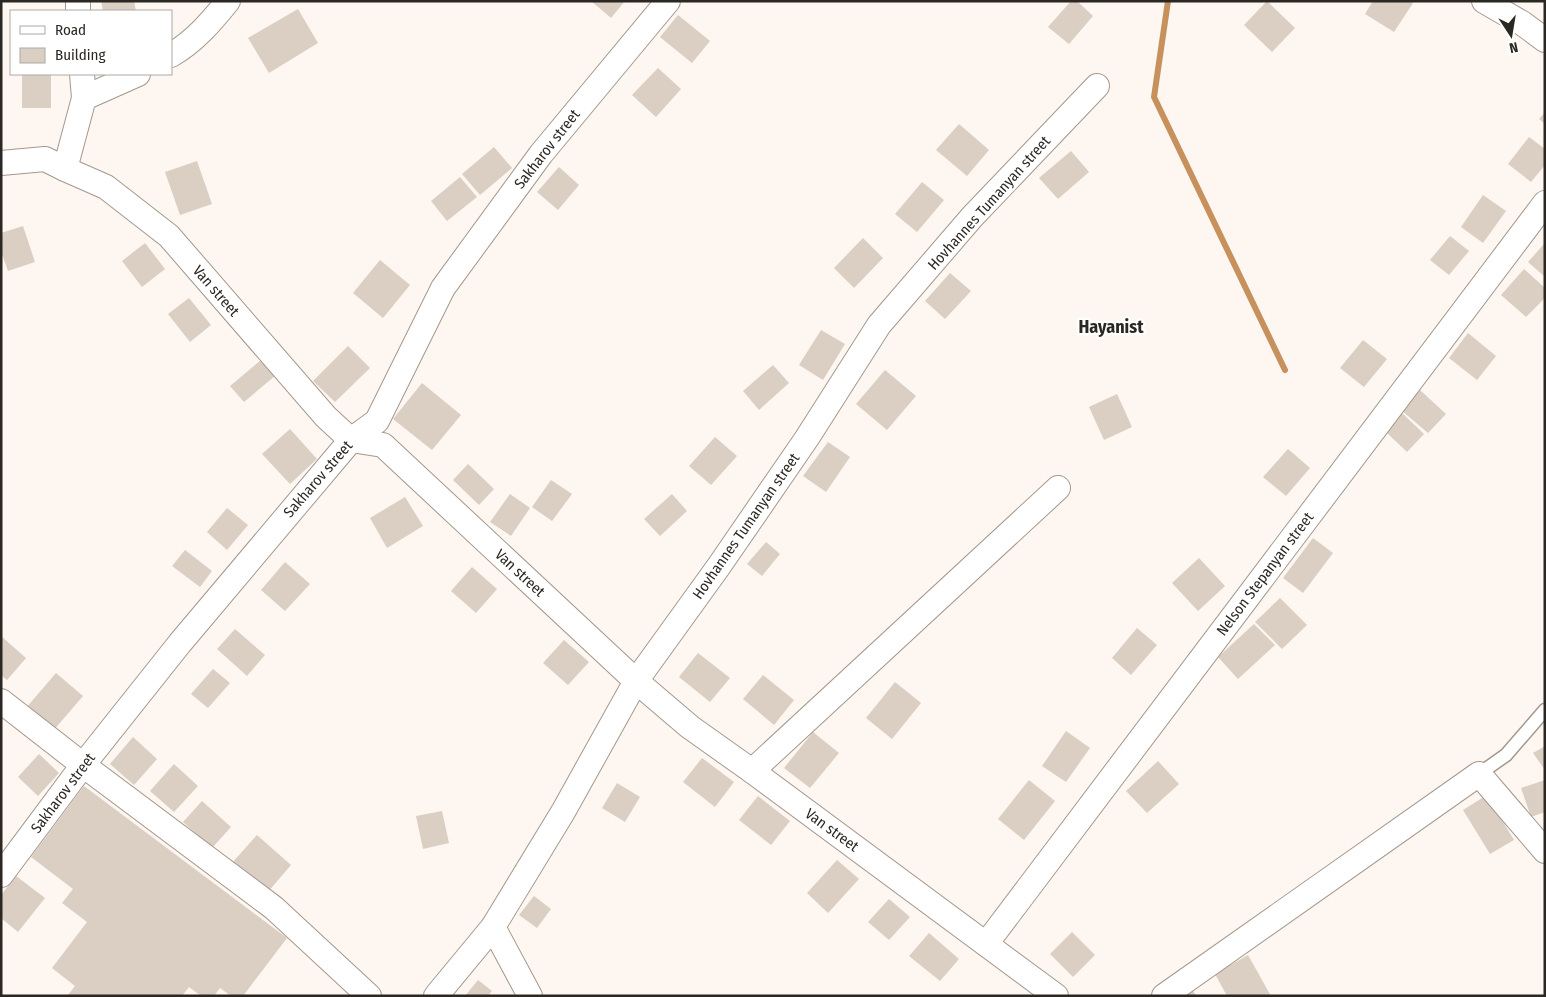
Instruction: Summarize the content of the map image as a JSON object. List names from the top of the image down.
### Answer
{
  "streets": {
    "street": [
      "Sakharov street",
      "Hovhannes Tumanyan street",
      "Van street",
      "Nelson Stepanyan street"
    ]
  },
  "crossings": [
    ["Sakharov street", "Van street"],
    ["Hovhannes Tumanyan street", "Van street"],
    ["Van street", "Nelson Stepanyan street"]
  ],
  "districts": ["Hayanist"],
  "legend": ["Road", "Building"],
  "north": "bottom"
}
